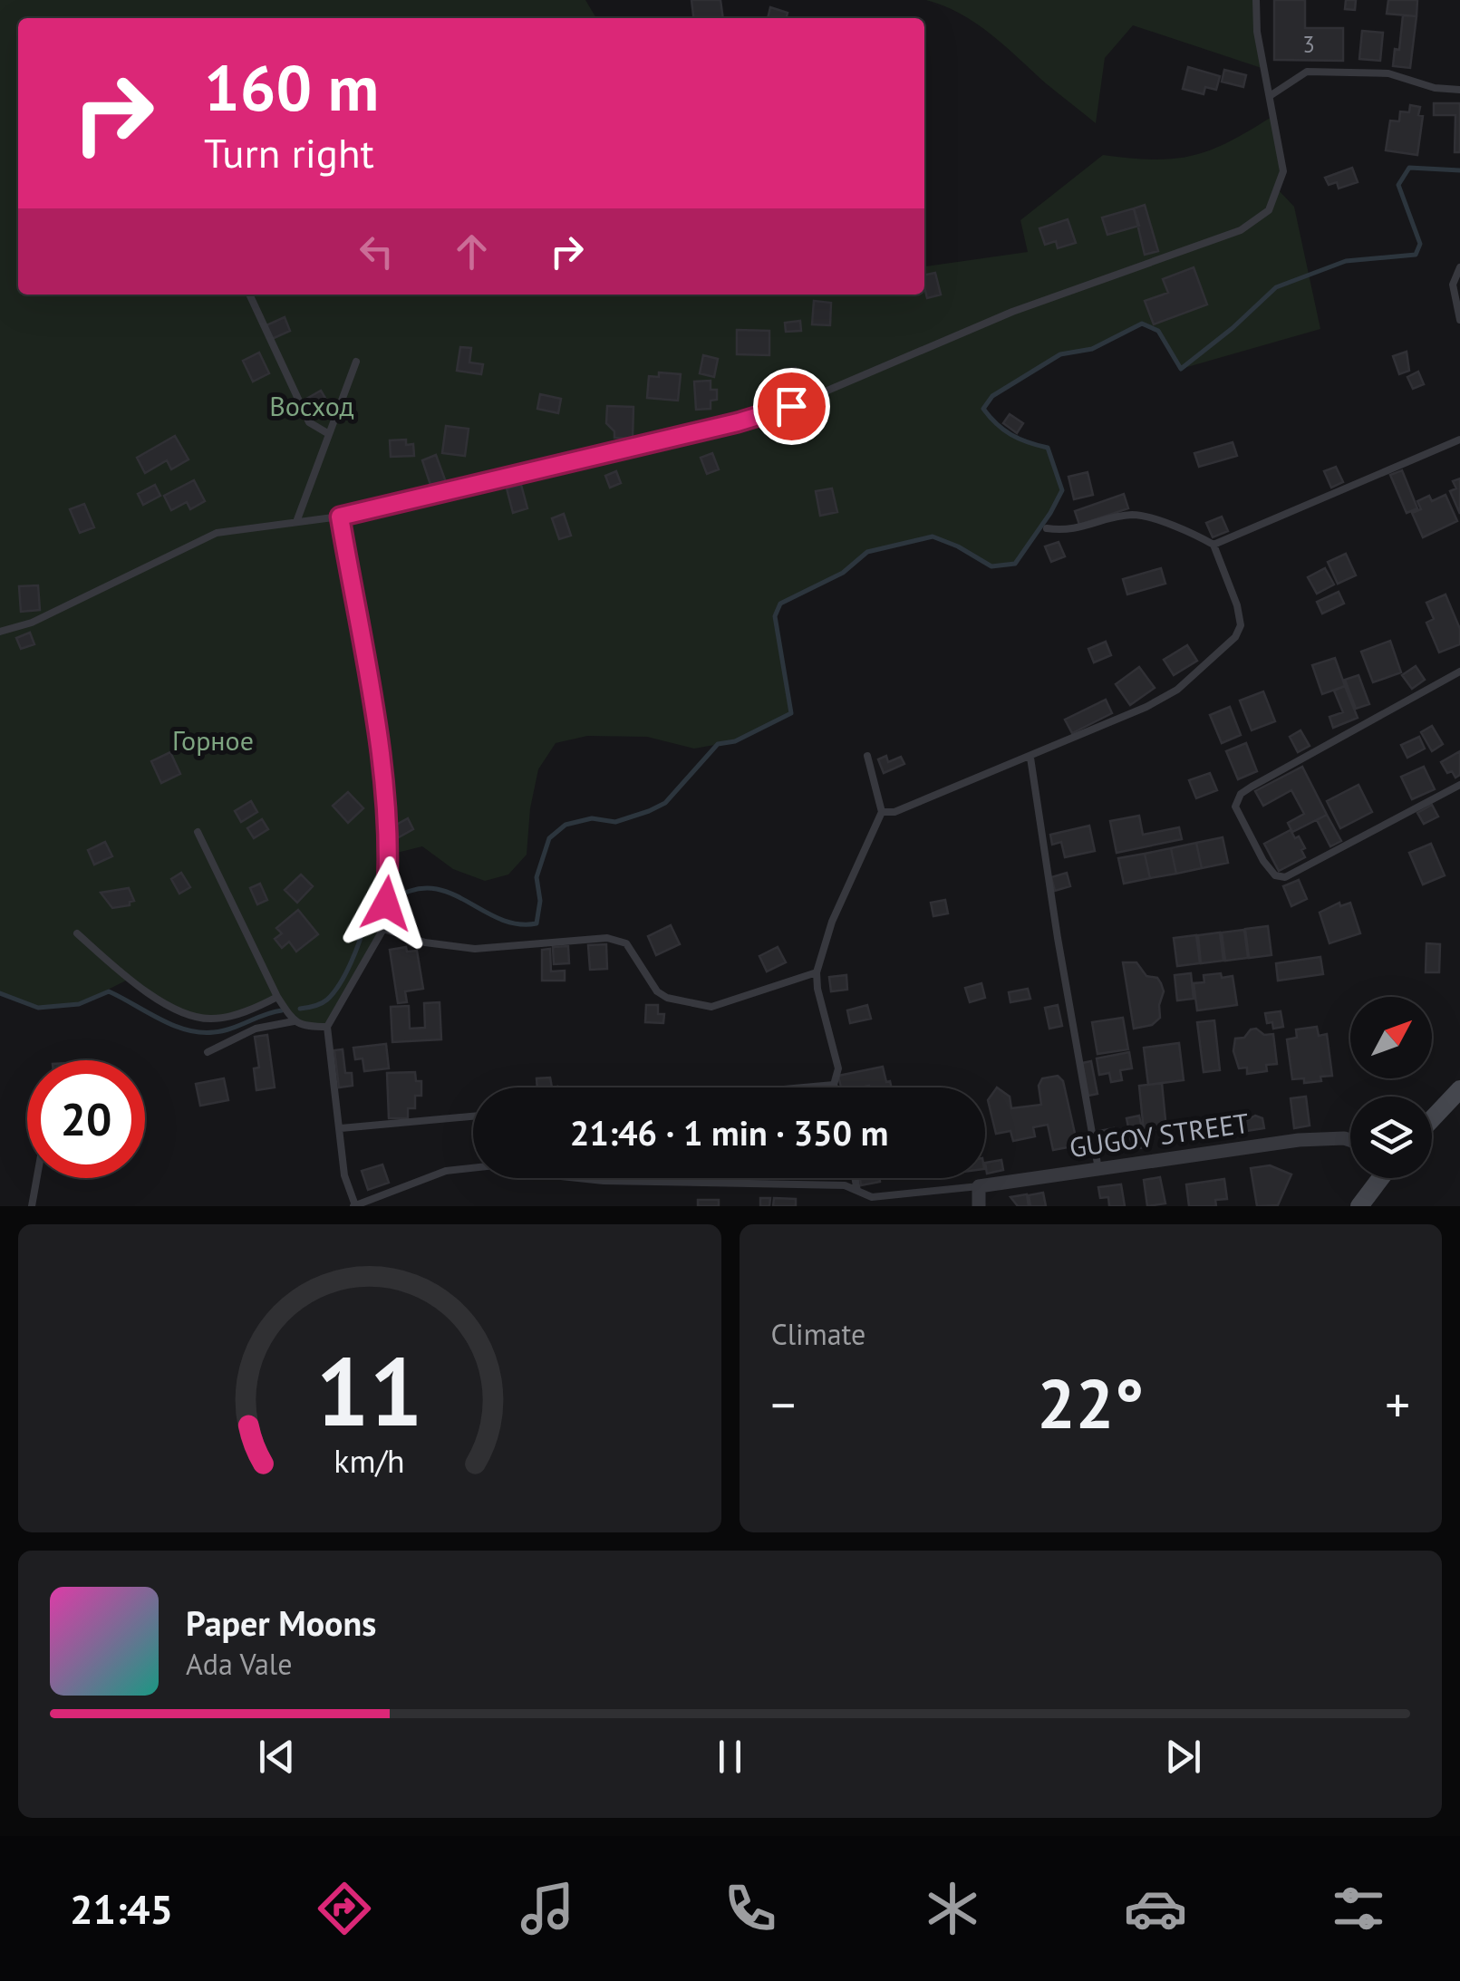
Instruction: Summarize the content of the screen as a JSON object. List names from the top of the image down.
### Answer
{
  "streets": {
    "street": ["GUGOV STREET"]
  },
  "parks": ["Восход", "Горное"],
  "house_numbers": ["3"],
  "north": "top right",
  "page": {
    "turn": ["160 m", "Turn right"],
    "limit": "20",
    "trip": "21:46 · 1 min · 350 m",
    "tile": "Climate",
    "heat": ["−", "22°", "+"],
    "song": ["Paper Moons", "Ada Vale"],
    "tabs": "21:45",
    "gauge": ["11", "km/h"]
  }
}
